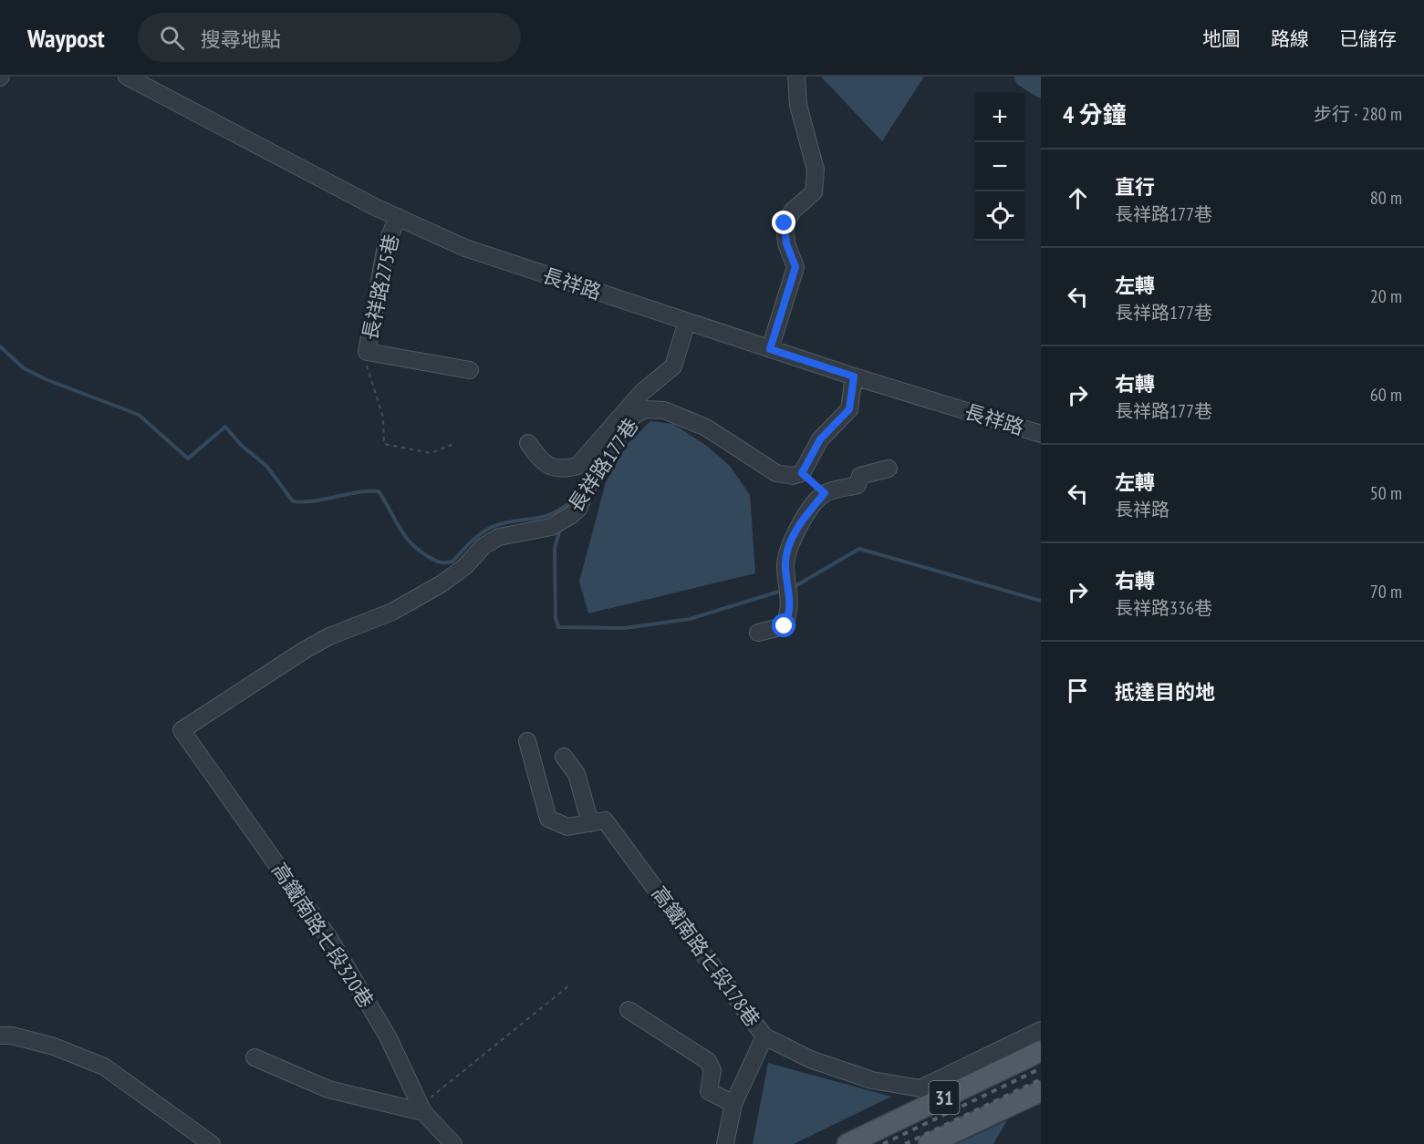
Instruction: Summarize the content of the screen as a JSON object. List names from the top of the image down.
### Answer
{
  "streets": {
    "main road": ["31"],
    "street": [
      "長祥路",
      "長祥路275巷",
      "長祥路177巷",
      "高鐵南路七段320巷",
      "高鐵南路七段178巷"
    ]
  },
  "crossings": [
    ["長祥路", "長祥路275巷"],
    ["長祥路177巷", "高鐵南路七段320巷"]
  ],
  "page": {
    "header": "Waypost",
    "search": "搜尋地點",
    "nav": ["地圖", "路線", "已儲存"],
    "heading": ["4 分鐘", "步行 · 280 m"],
    "map_buttons": ["+", "−"],
    "list": [
      ["直行", "長祥路177巷", "80 m"],
      ["左轉", "長祥路177巷", "20 m"],
      ["右轉", "長祥路177巷", "60 m"],
      ["左轉", "長祥路", "50 m"],
      ["右轉", "長祥路336巷", "70 m"],
      "抵達目的地"
    ]
  }
}
